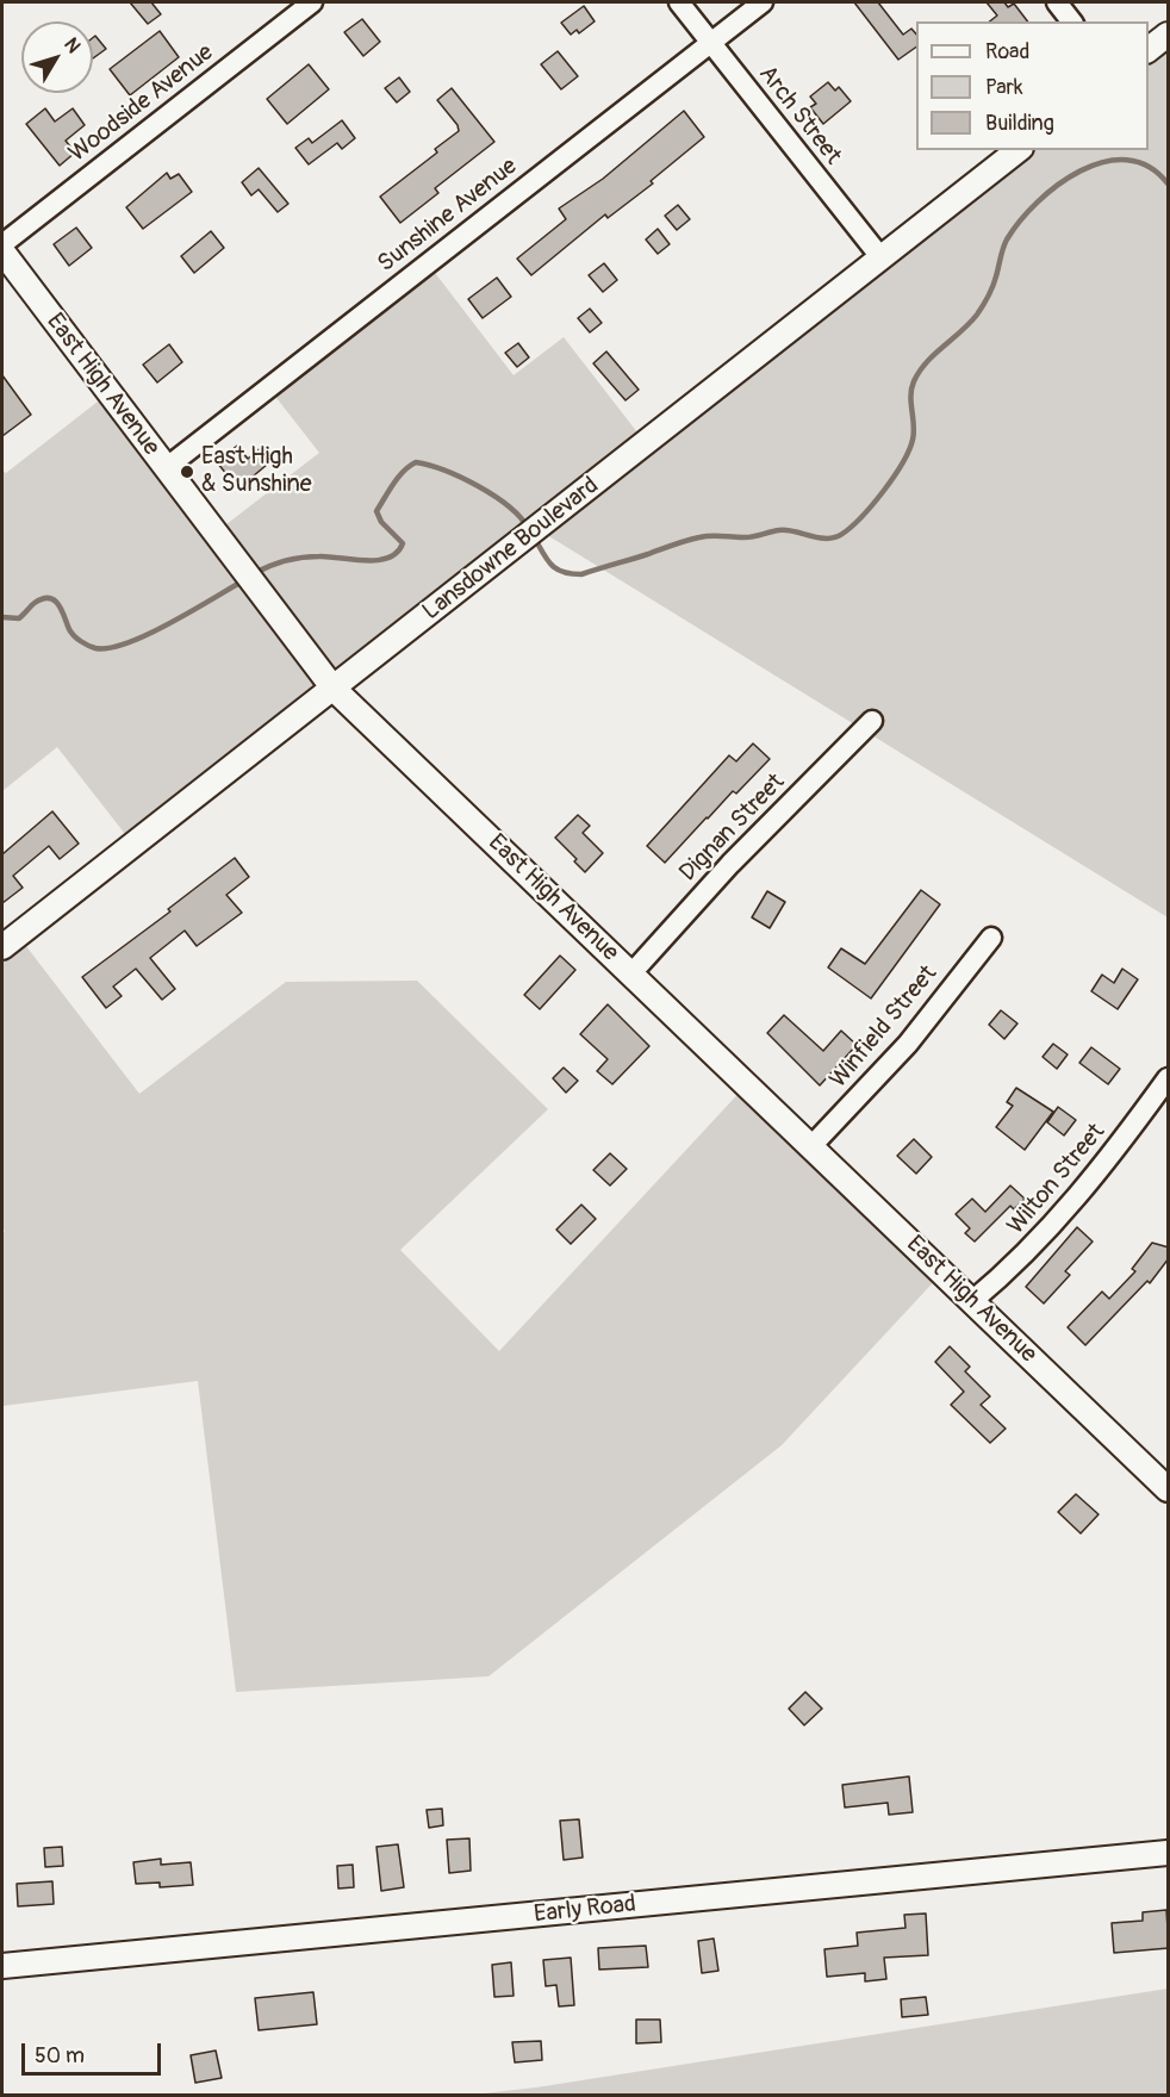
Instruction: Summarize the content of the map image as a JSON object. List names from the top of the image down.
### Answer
{
  "streets": {
    "street": [
      "Woodside Avenue",
      "Arch Street",
      "Sunshine Avenue",
      "East High Avenue",
      "Lansdowne Boulevard",
      "Dignan Street",
      "Winfield Street",
      "Wilton Street",
      "Early Road"
    ]
  },
  "crossings": [
    ["Arch Street", "Sunshine Avenue"],
    ["Arch Street", "Lansdowne Boulevard"],
    ["Sunshine Avenue", "East High Avenue"],
    ["East High Avenue", "Lansdowne Boulevard"],
    ["East High Avenue", "Dignan Street"],
    ["East High Avenue", "Winfield Street"],
    ["East High Avenue", "Wilton Street"]
  ],
  "places": ["East High & Sunshine"],
  "legend": ["Road", "Park", "Building"],
  "scale_bar": "50 m",
  "north": "top right"
}
